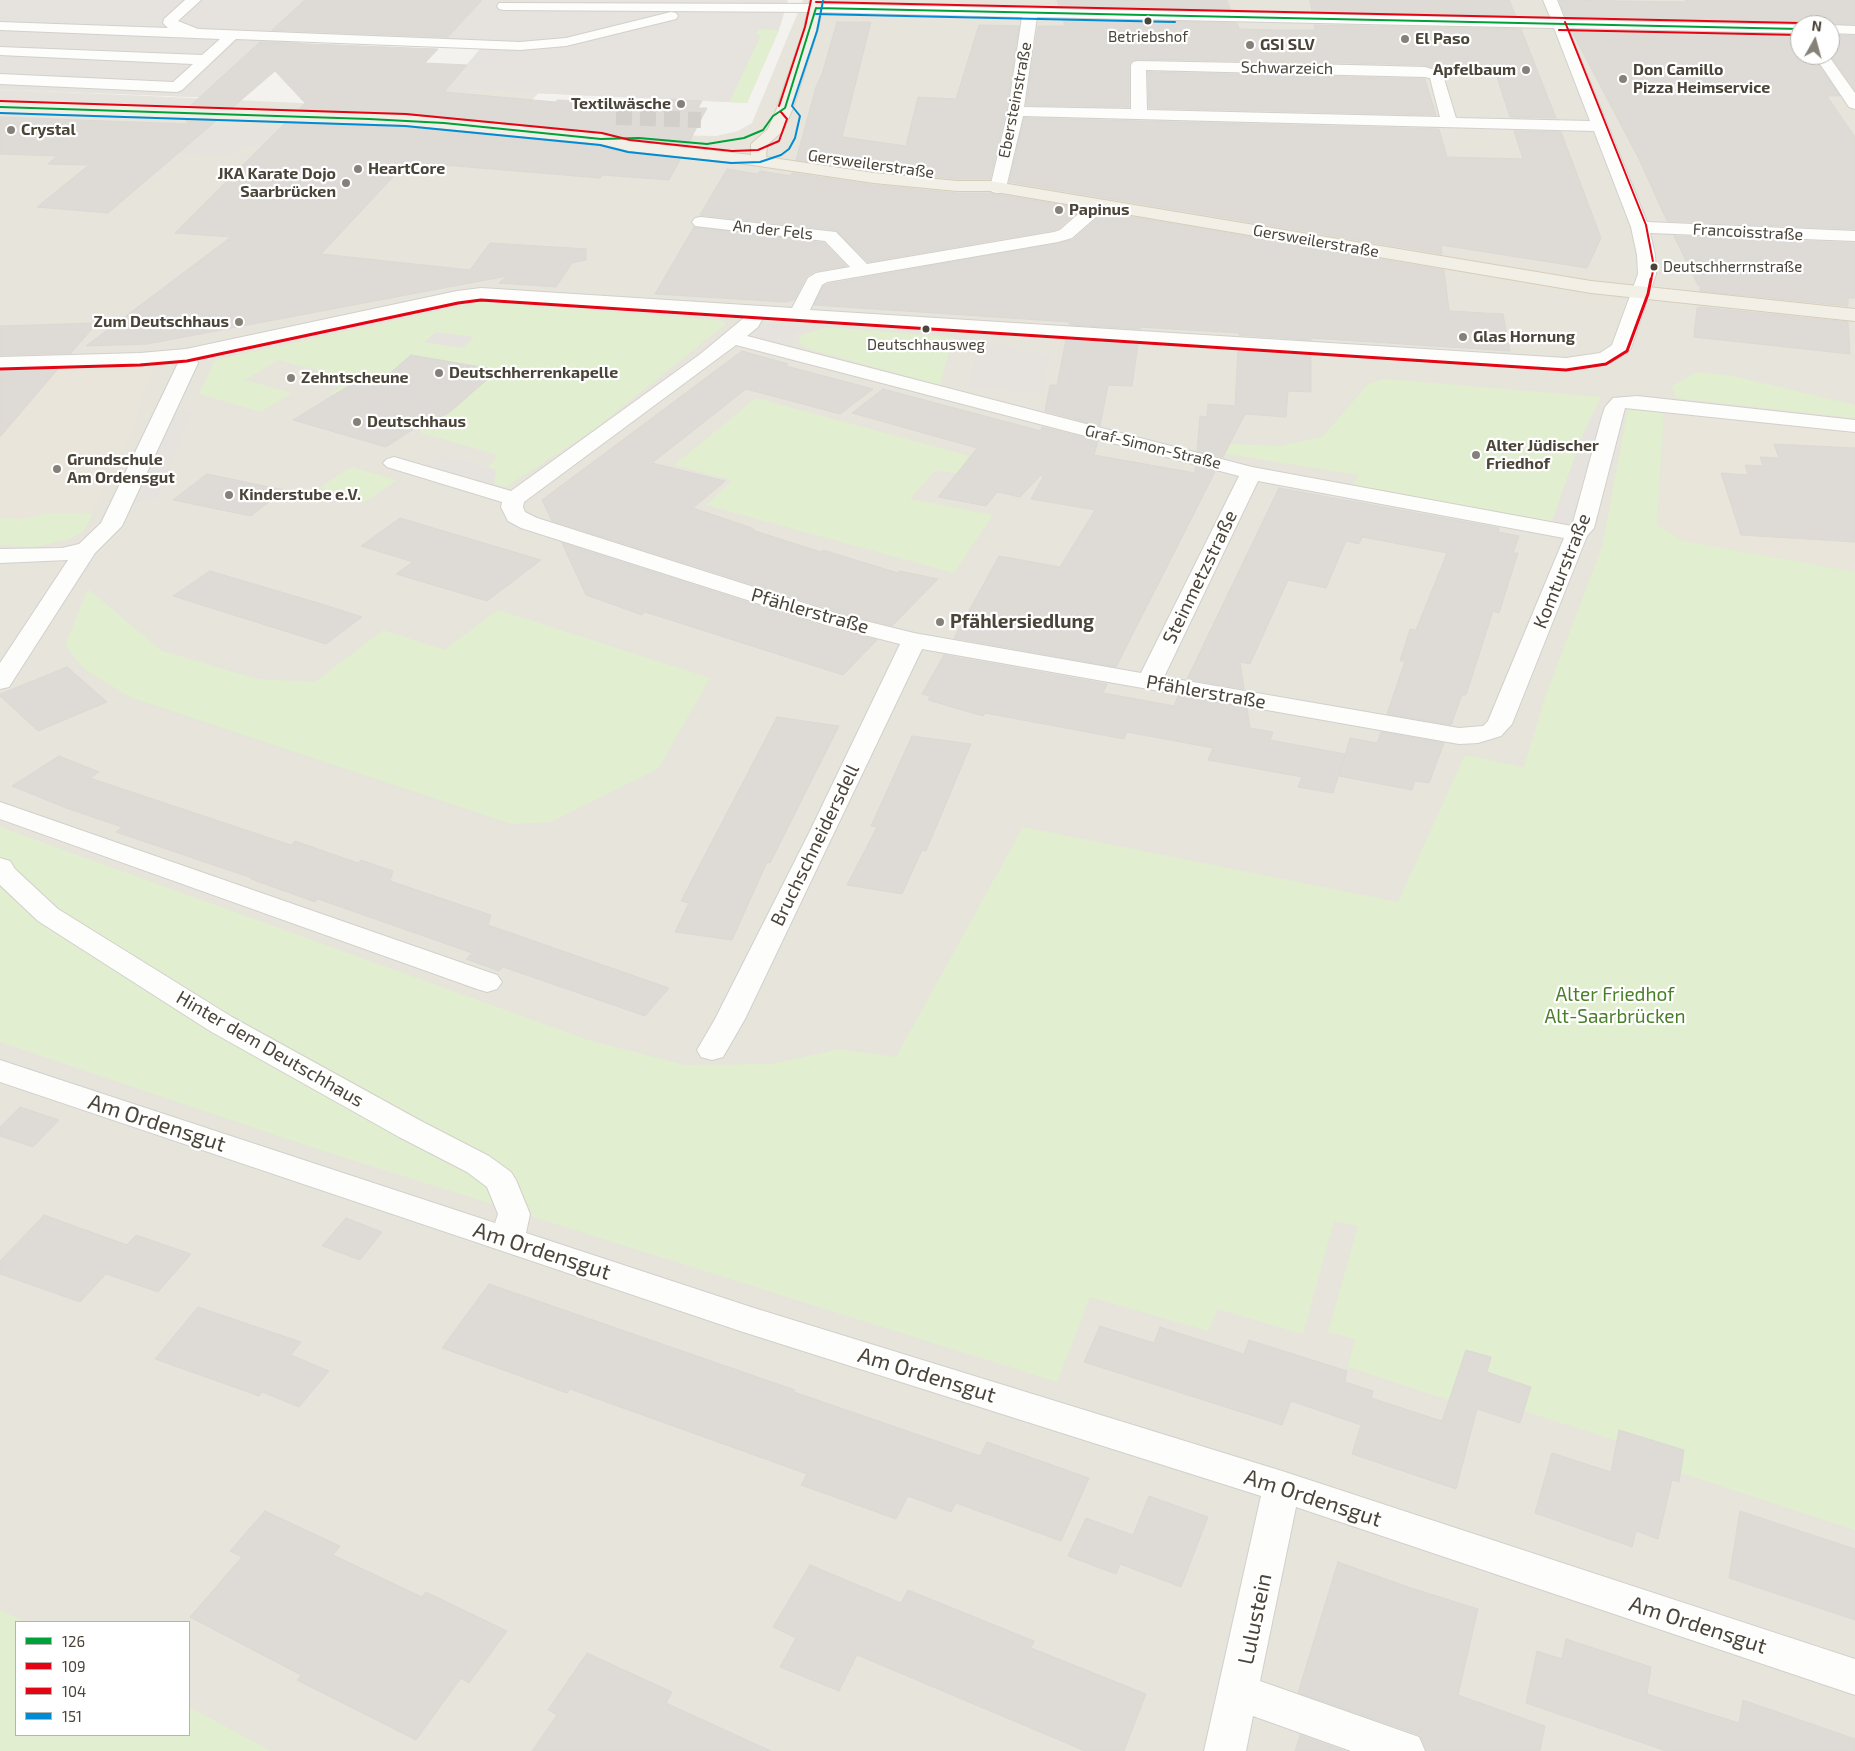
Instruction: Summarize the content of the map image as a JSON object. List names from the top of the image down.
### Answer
{
  "streets": {
    "main road": ["Gersweilerstraße"],
    "street": [
      "Schwarzeich",
      "Ebersteinstraße",
      "An der Fels",
      "Francoisstraße",
      "Graf-Simon-Straße",
      "Komturstraße",
      "Steinmetzstraße",
      "Pfählerstraße",
      "Bruchschneidersdell",
      "Hinter dem Deutschhaus",
      "Am Ordensgut",
      "Lulustein"
    ]
  },
  "crossings": [
    ["Ebersteinstraße", "Gersweilerstraße"],
    ["Graf-Simon-Straße", "Komturstraße"],
    ["Graf-Simon-Straße", "Steinmetzstraße"],
    ["Komturstraße", "Pfählerstraße"],
    ["Steinmetzstraße", "Pfählerstraße"],
    ["Pfählerstraße", "Bruchschneidersdell"],
    ["Hinter dem Deutschhaus", "Am Ordensgut"],
    ["Am Ordensgut", "Lulustein"]
  ],
  "parks": ["Alter Friedhof Alt-Saarbrücken"],
  "places": [
    "Betriebshof",
    "El Paso",
    "GSI SLV",
    "Apfelbaum",
    "Don Camillo Pizza Heimservice",
    "Textilwäsche",
    "Crystal",
    "HeartCore",
    "JKA Karate Dojo Saarbrücken",
    "Papinus",
    "Deutschherrnstraße",
    "Zum Deutschhaus",
    "Deutschhausweg",
    "Glas Hornung",
    "Deutschherrenkapelle",
    "Zehntscheune",
    "Deutschhaus",
    "Alter Jüdischer Friedhof",
    "Grundschule Am Ordensgut",
    "Kinderstube e.V.",
    "Pfählersiedlung"
  ],
  "lines": [
    "transit line 104",
    "transit line 151",
    "transit line 126",
    "transit line 109"
  ],
  "legend": [
    "126",
    "109",
    "104",
    "151"
  ],
  "north": "top"
}
